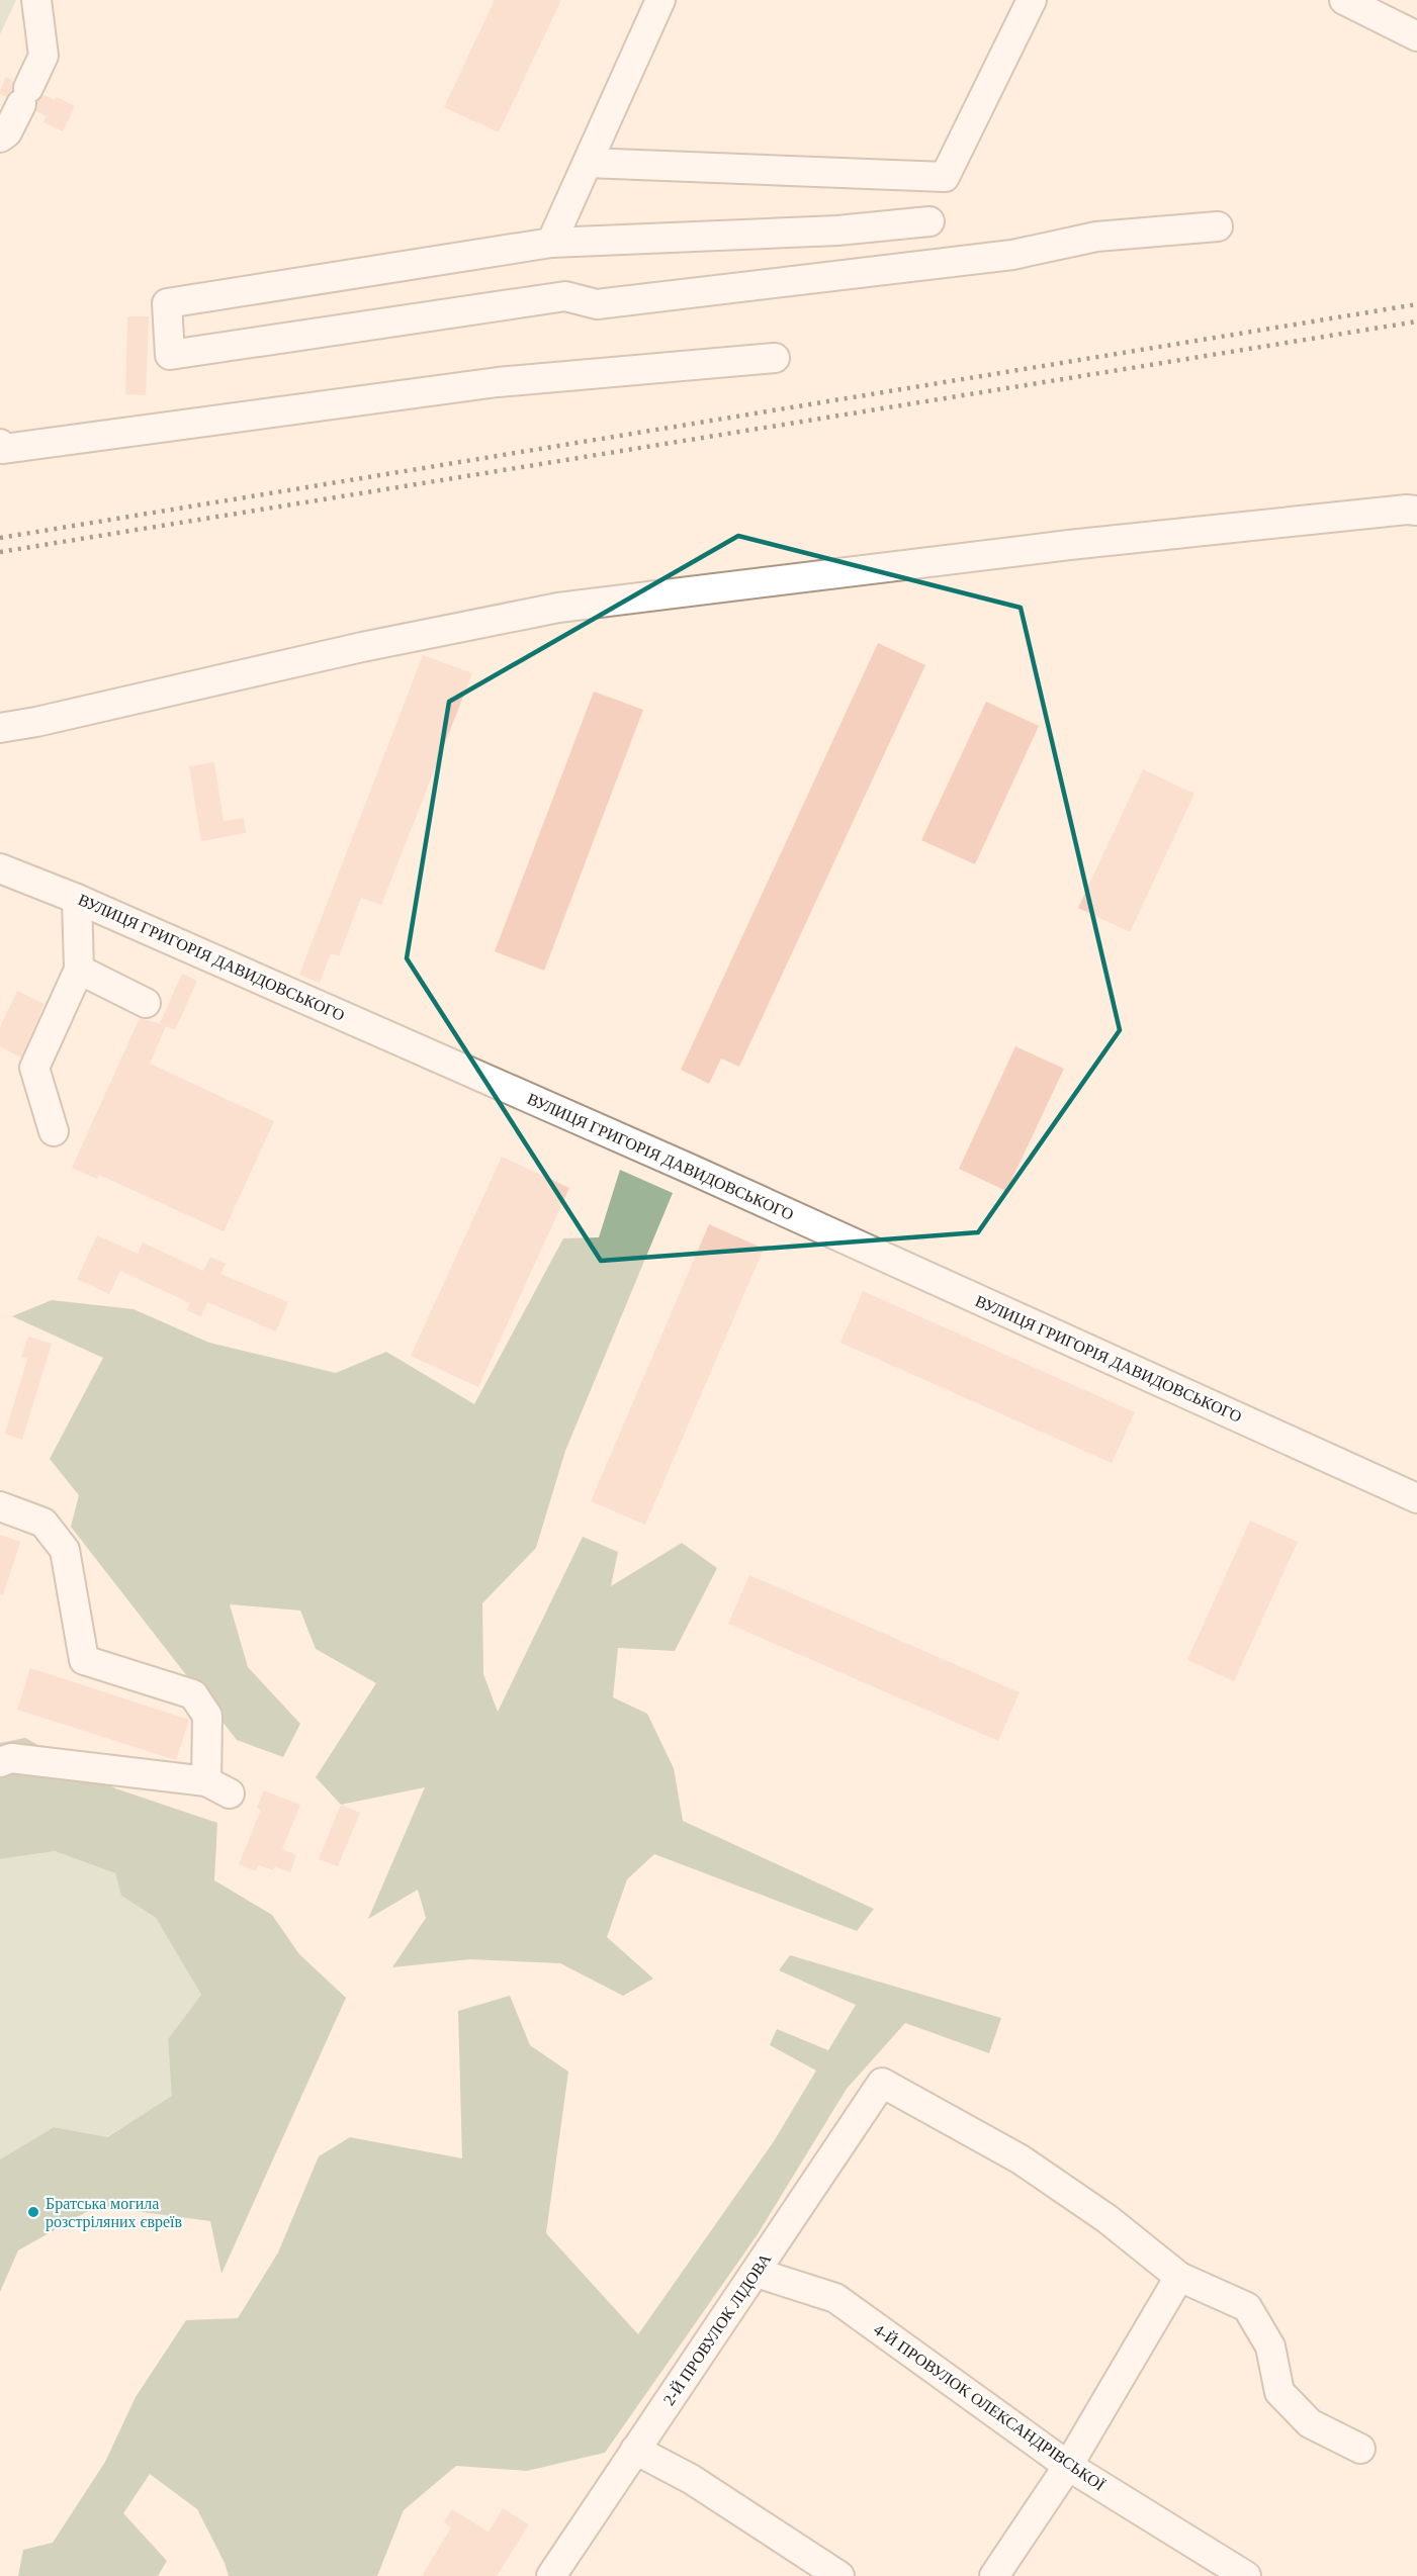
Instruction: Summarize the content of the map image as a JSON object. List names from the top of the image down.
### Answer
{
  "streets": {
    "street": ["ВУЛИЦЯ ГРИГОРІЯ ДАВИДОВСЬКОГО", "2-Й ПРОВУЛОК ЛІДОВА", "4-Й ПРОВУЛОК ОЛЕКСАНДРІВСЬКОЇ"]
  },
  "crossings": [
    ["2-Й ПРОВУЛОК ЛІДОВА", "4-Й ПРОВУЛОК ОЛЕКСАНДРІВСЬКОЇ"]
  ],
  "places": ["Братська могила розстріляних євреїв"]
}
